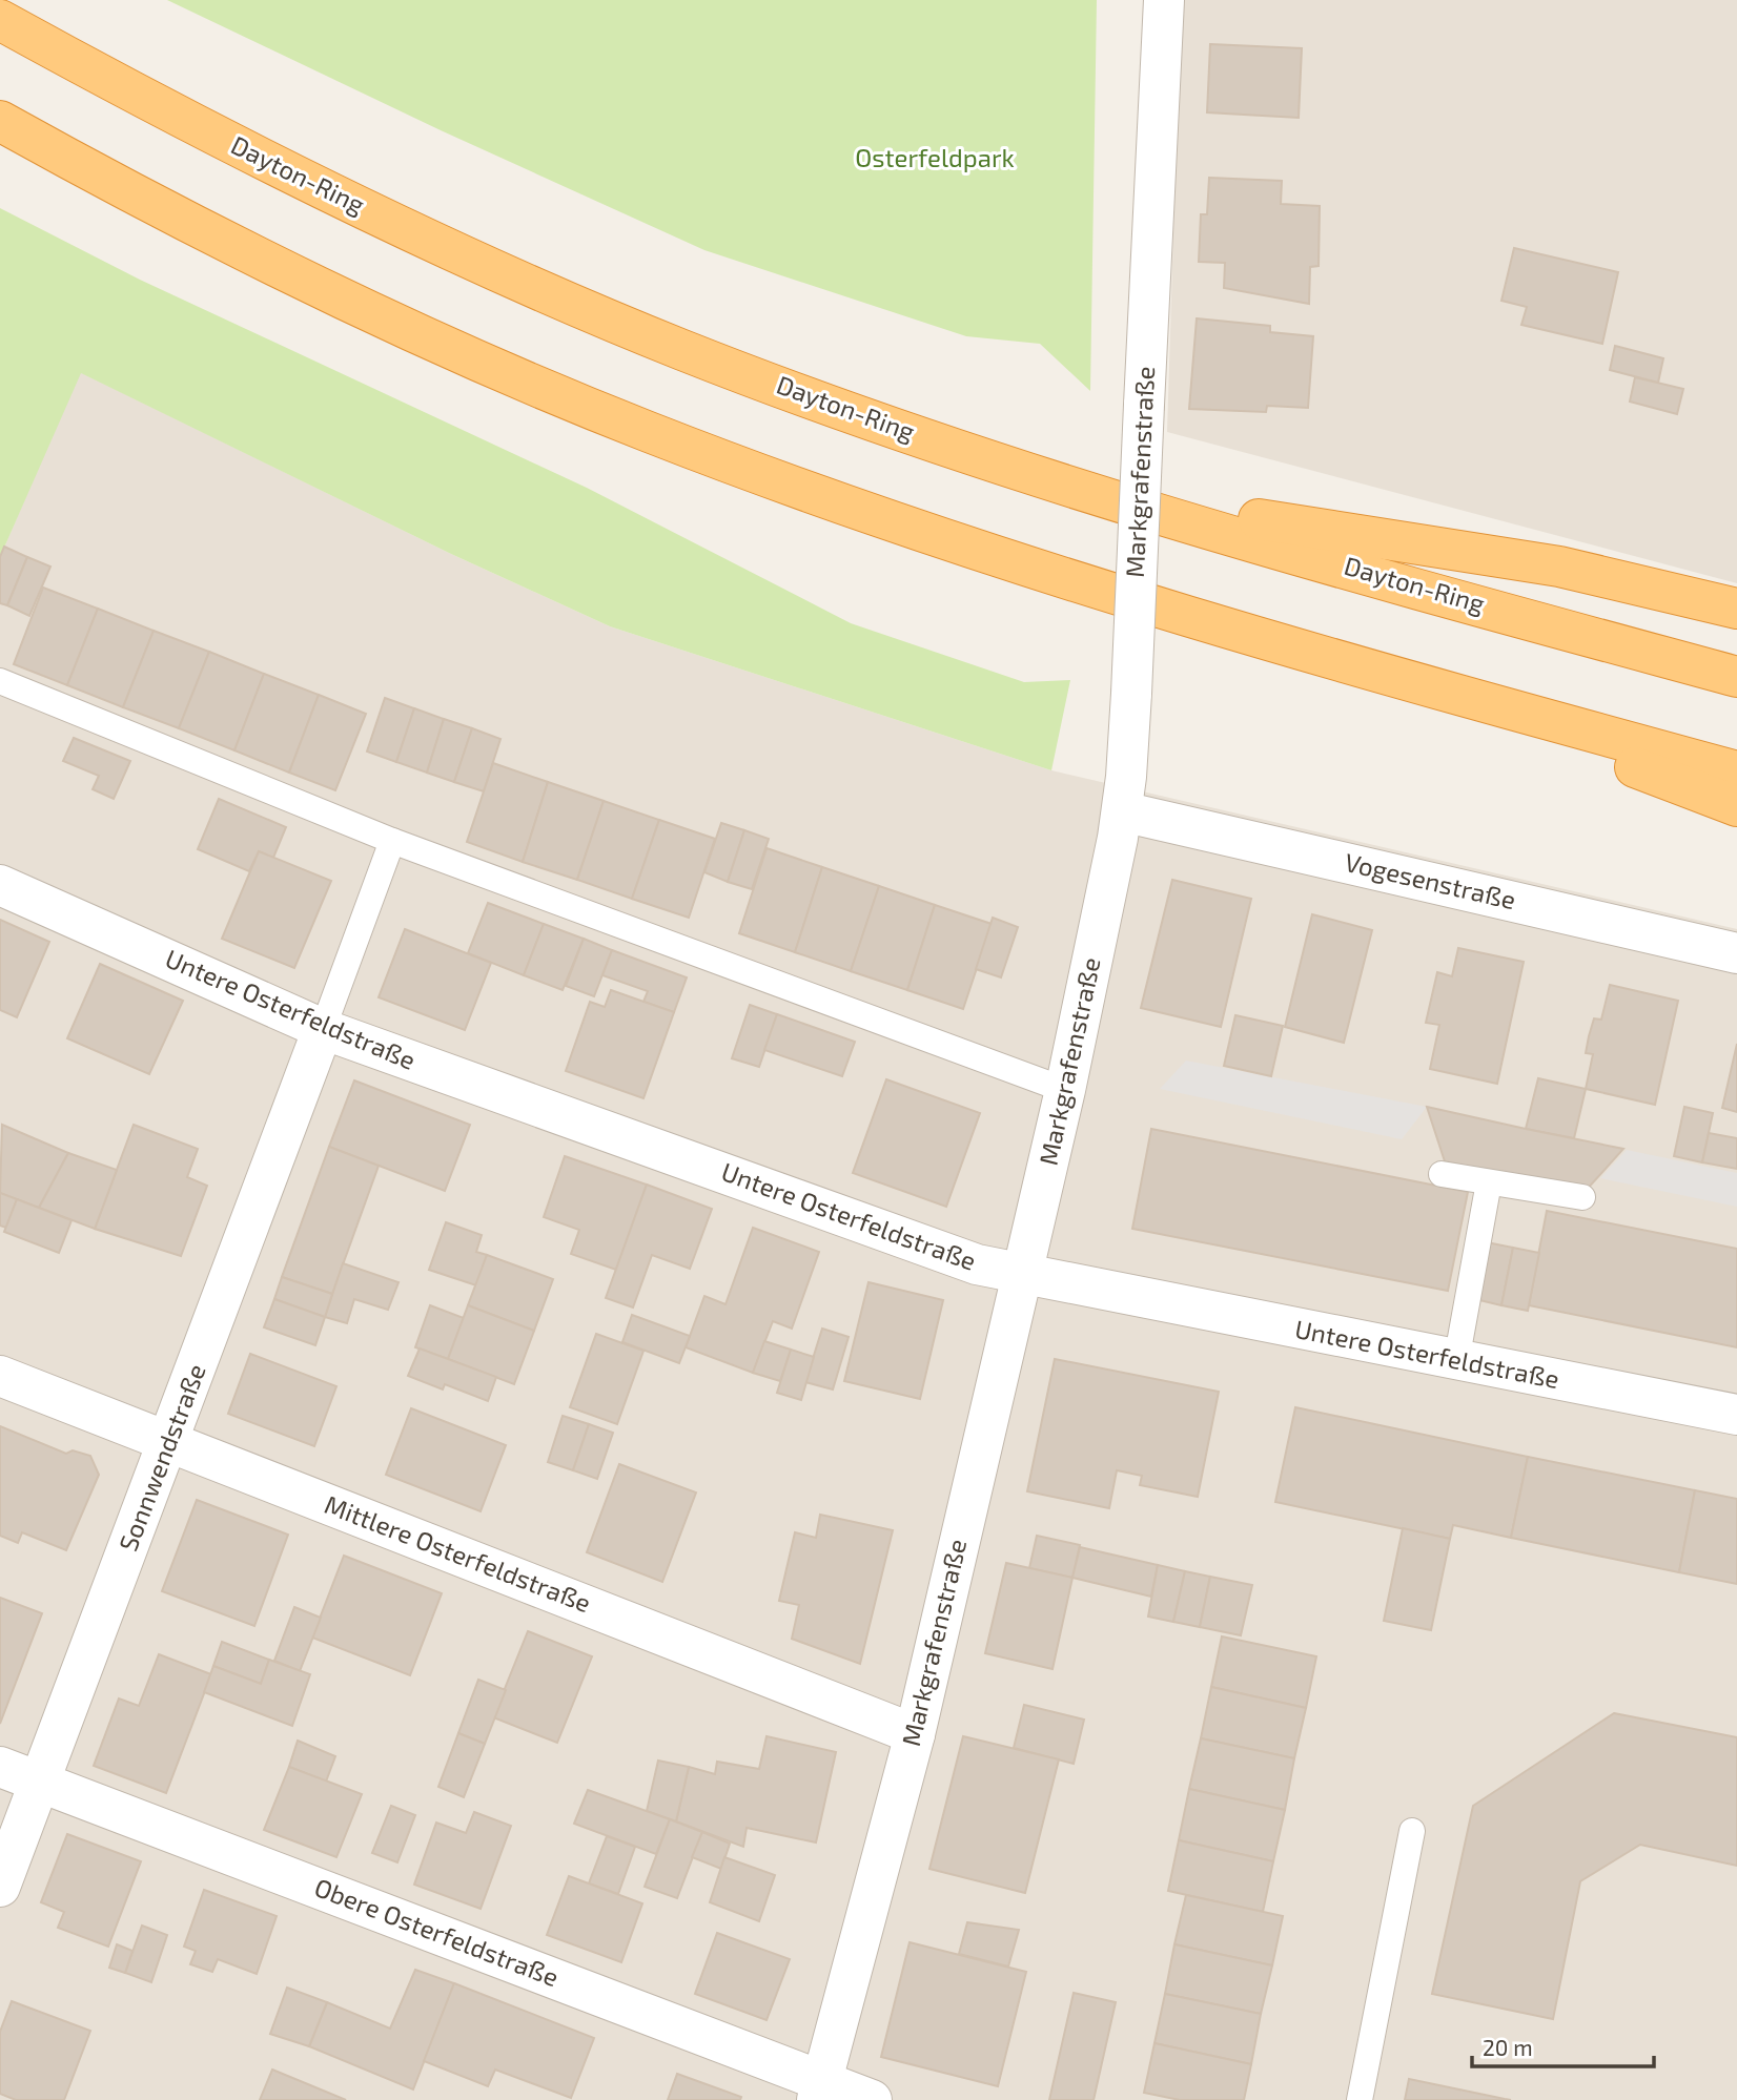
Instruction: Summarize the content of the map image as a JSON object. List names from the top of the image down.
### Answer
{
  "streets": {
    "highway": ["Dayton-Ring"],
    "street": [
      "Markgrafenstraße",
      "Vogesenstraße",
      "Untere Osterfeldstraße",
      "Sonnwendstraße",
      "Mittlere Osterfeldstraße",
      "Obere Osterfeldstraße"
    ]
  },
  "crossings": [
    ["Markgrafenstraße", "Vogesenstraße"],
    ["Markgrafenstraße", "Untere Osterfeldstraße"],
    ["Markgrafenstraße", "Mittlere Osterfeldstraße"],
    ["Markgrafenstraße", "Obere Osterfeldstraße"],
    ["Untere Osterfeldstraße", "Sonnwendstraße"],
    ["Sonnwendstraße", "Mittlere Osterfeldstraße"],
    ["Sonnwendstraße", "Obere Osterfeldstraße"]
  ],
  "parks": ["Osterfeldpark"],
  "scale_bar": "20 m"
}
